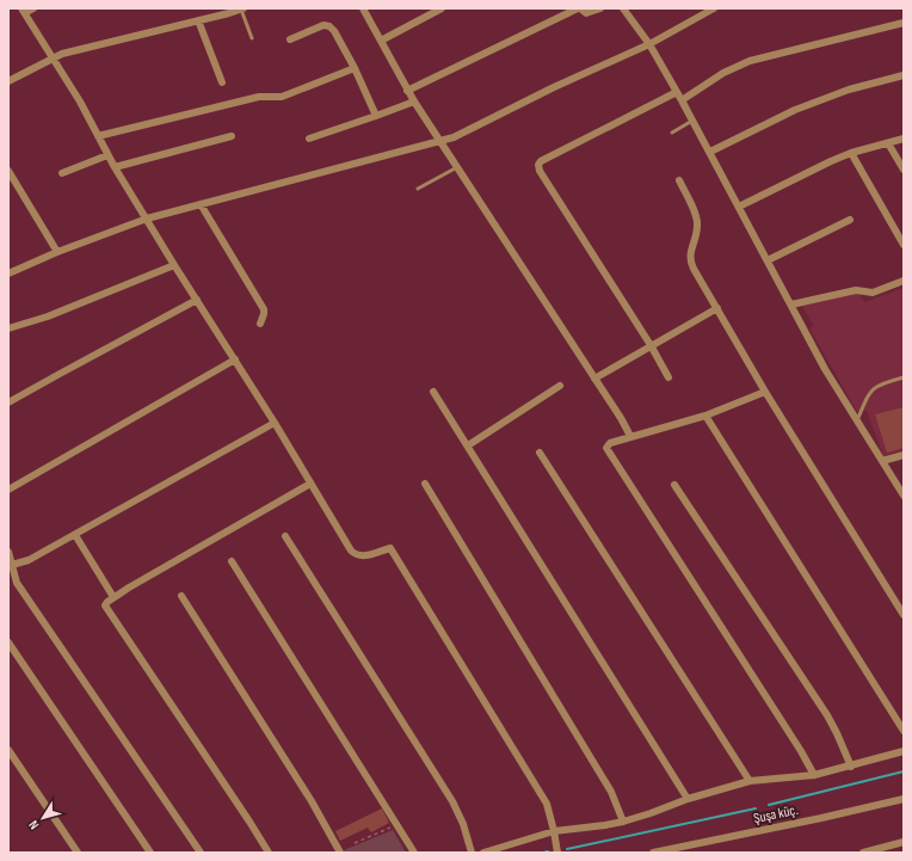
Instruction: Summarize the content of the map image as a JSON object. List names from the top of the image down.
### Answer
{
  "streets": {
    "street": ["Şuşa küç."]
  },
  "north": "bottom left"
}
